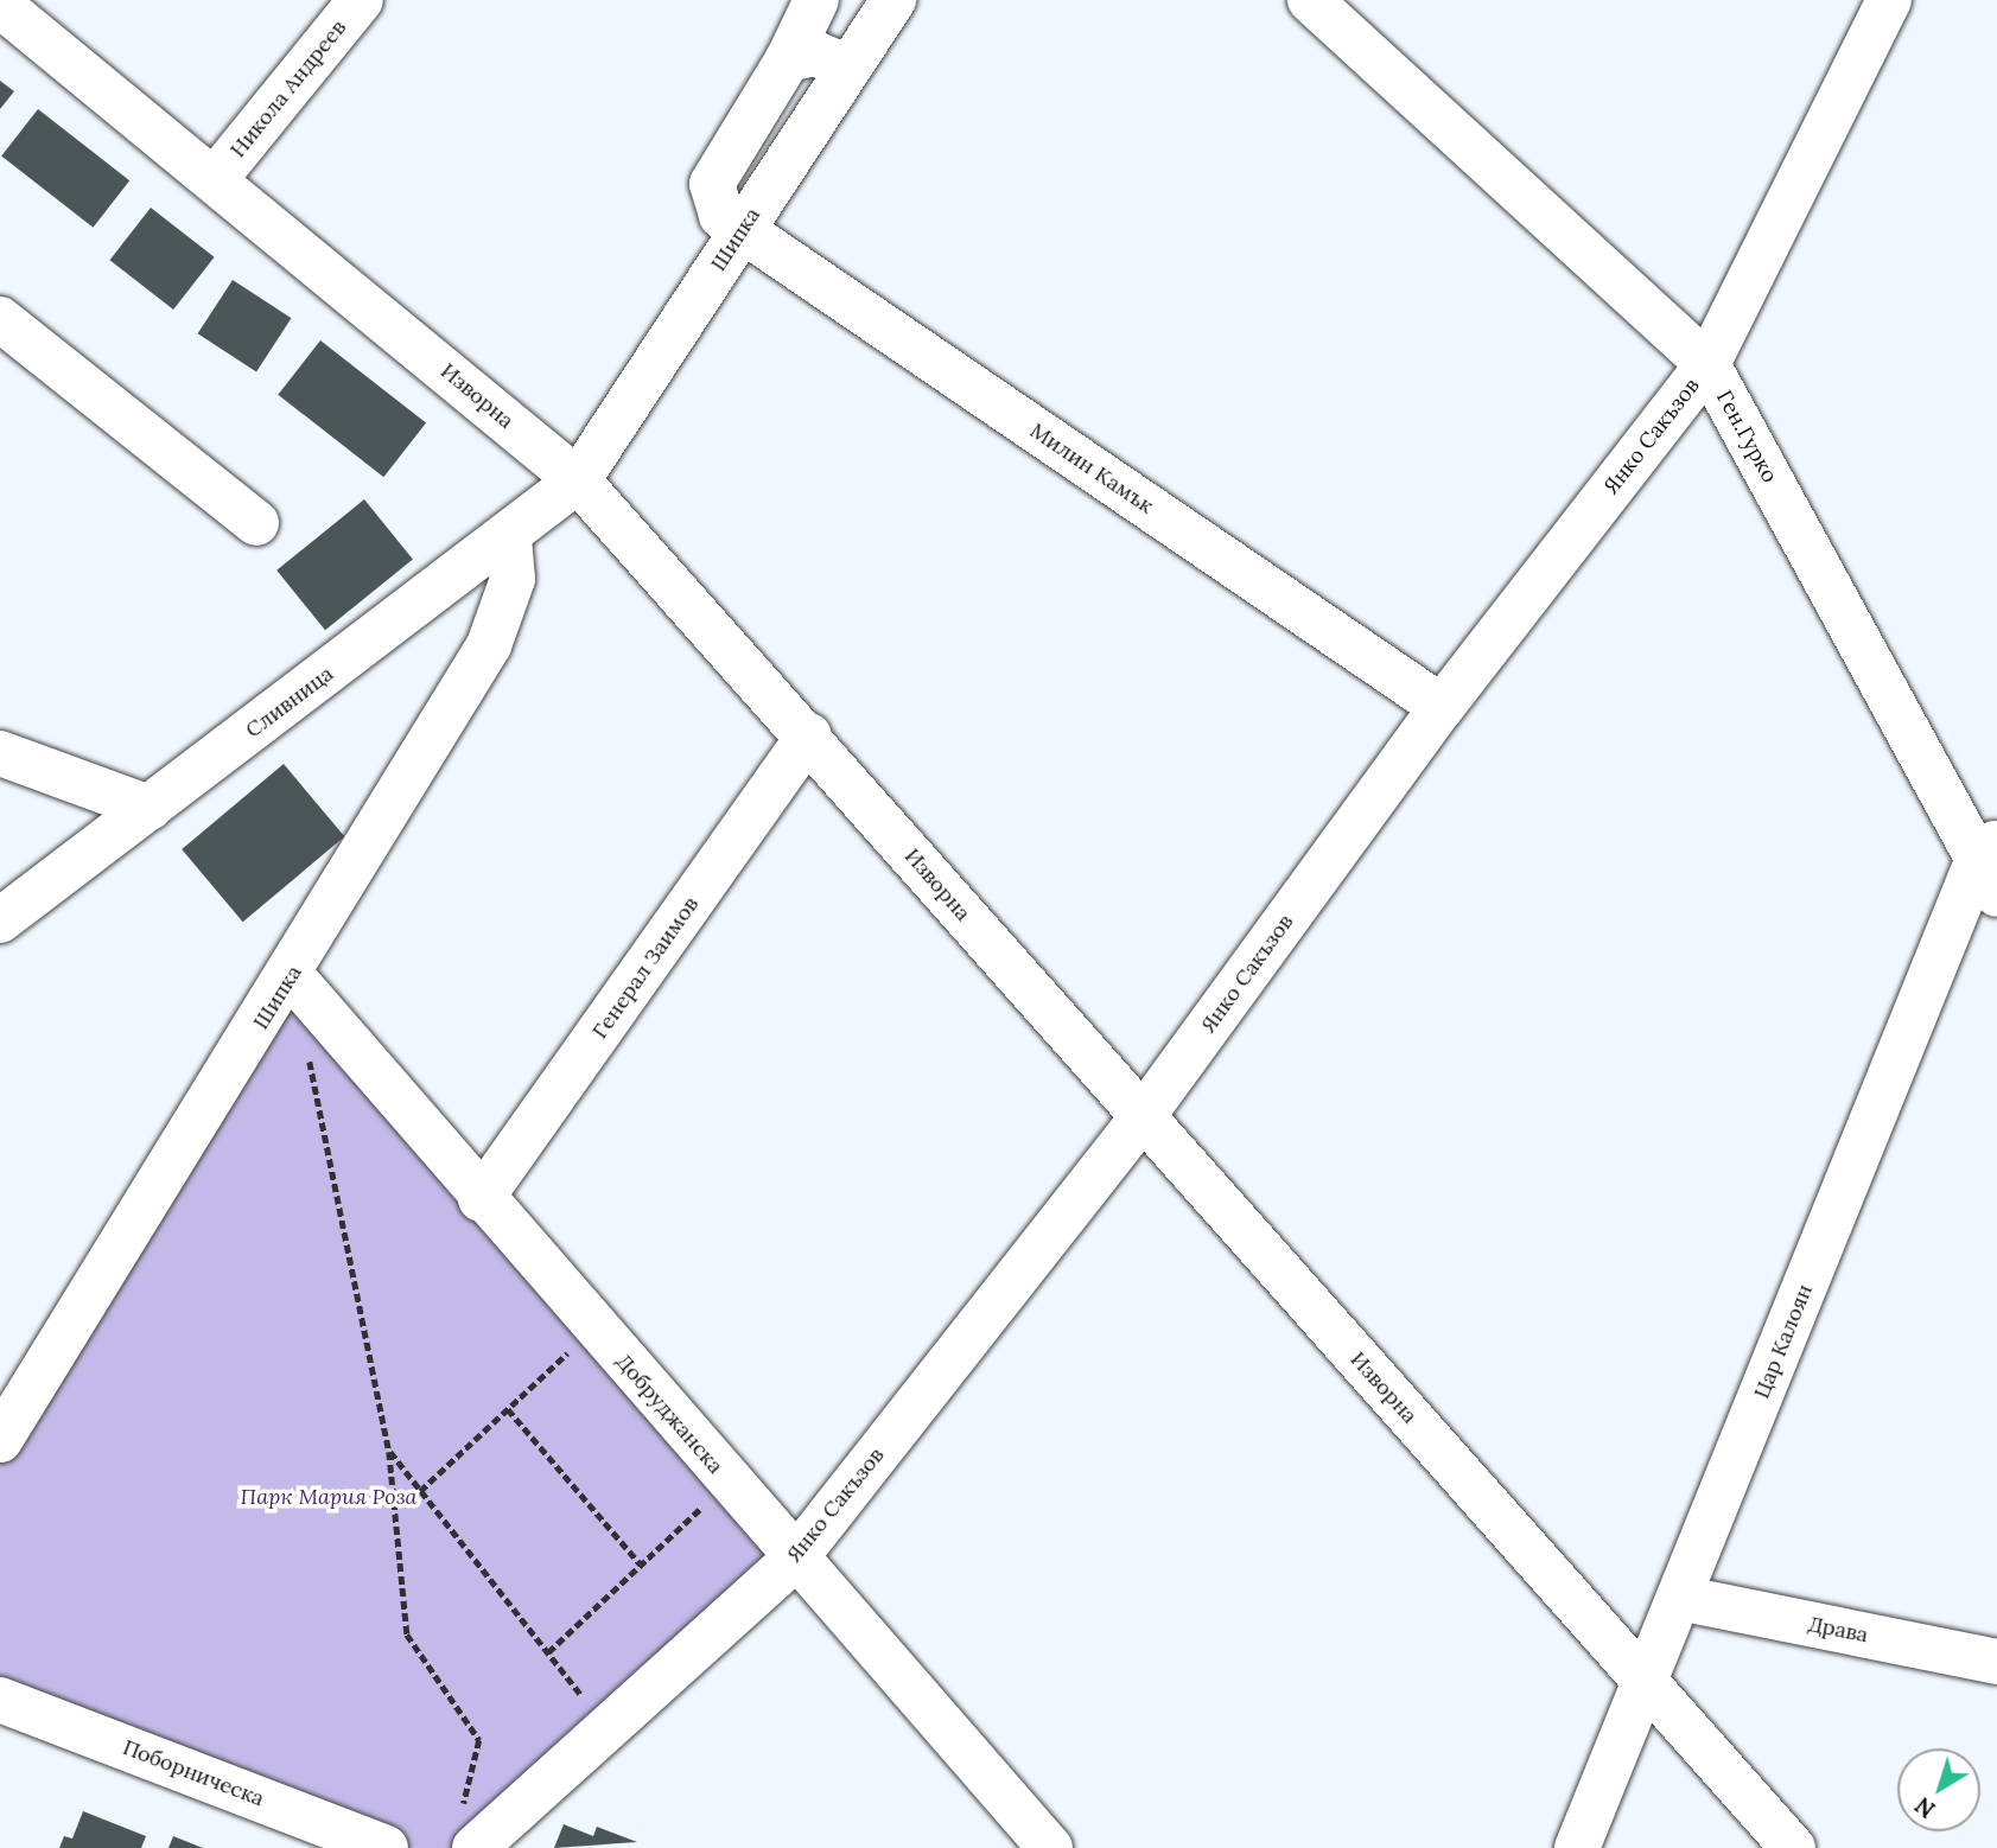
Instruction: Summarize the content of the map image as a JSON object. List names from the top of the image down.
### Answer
{
  "streets": {
    "street": [
      "Никола Андреев",
      "Шипка",
      "Изворна",
      "Янко Сакъзов",
      "Ген.Гурко",
      "Милин Камък",
      "Сливница",
      "Генерал Заимов",
      "Цар Калоян",
      "Добруджанска",
      "Драва",
      "Поборническа"
    ]
  },
  "crossings": [
    ["Никола Андреев", "Изворна"],
    ["Шипка", "Изворна"],
    ["Шипка", "Милин Камък"],
    ["Шипка", "Сливница"],
    ["Шипка", "Добруджанска"],
    ["Изворна", "Янко Сакъзов"],
    ["Изворна", "Сливница"],
    ["Изворна", "Генерал Заимов"],
    ["Изворна", "Цар Калоян"],
    ["Янко Сакъзов", "Ген.Гурко"],
    ["Янко Сакъзов", "Милин Камък"],
    ["Янко Сакъзов", "Добруджанска"],
    ["Ген.Гурко", "Цар Калоян"],
    ["Генерал Заимов", "Добруджанска"],
    ["Цар Калоян", "Драва"]
  ],
  "parks": ["Парк Мария Роза"],
  "north": "bottom left"
}
